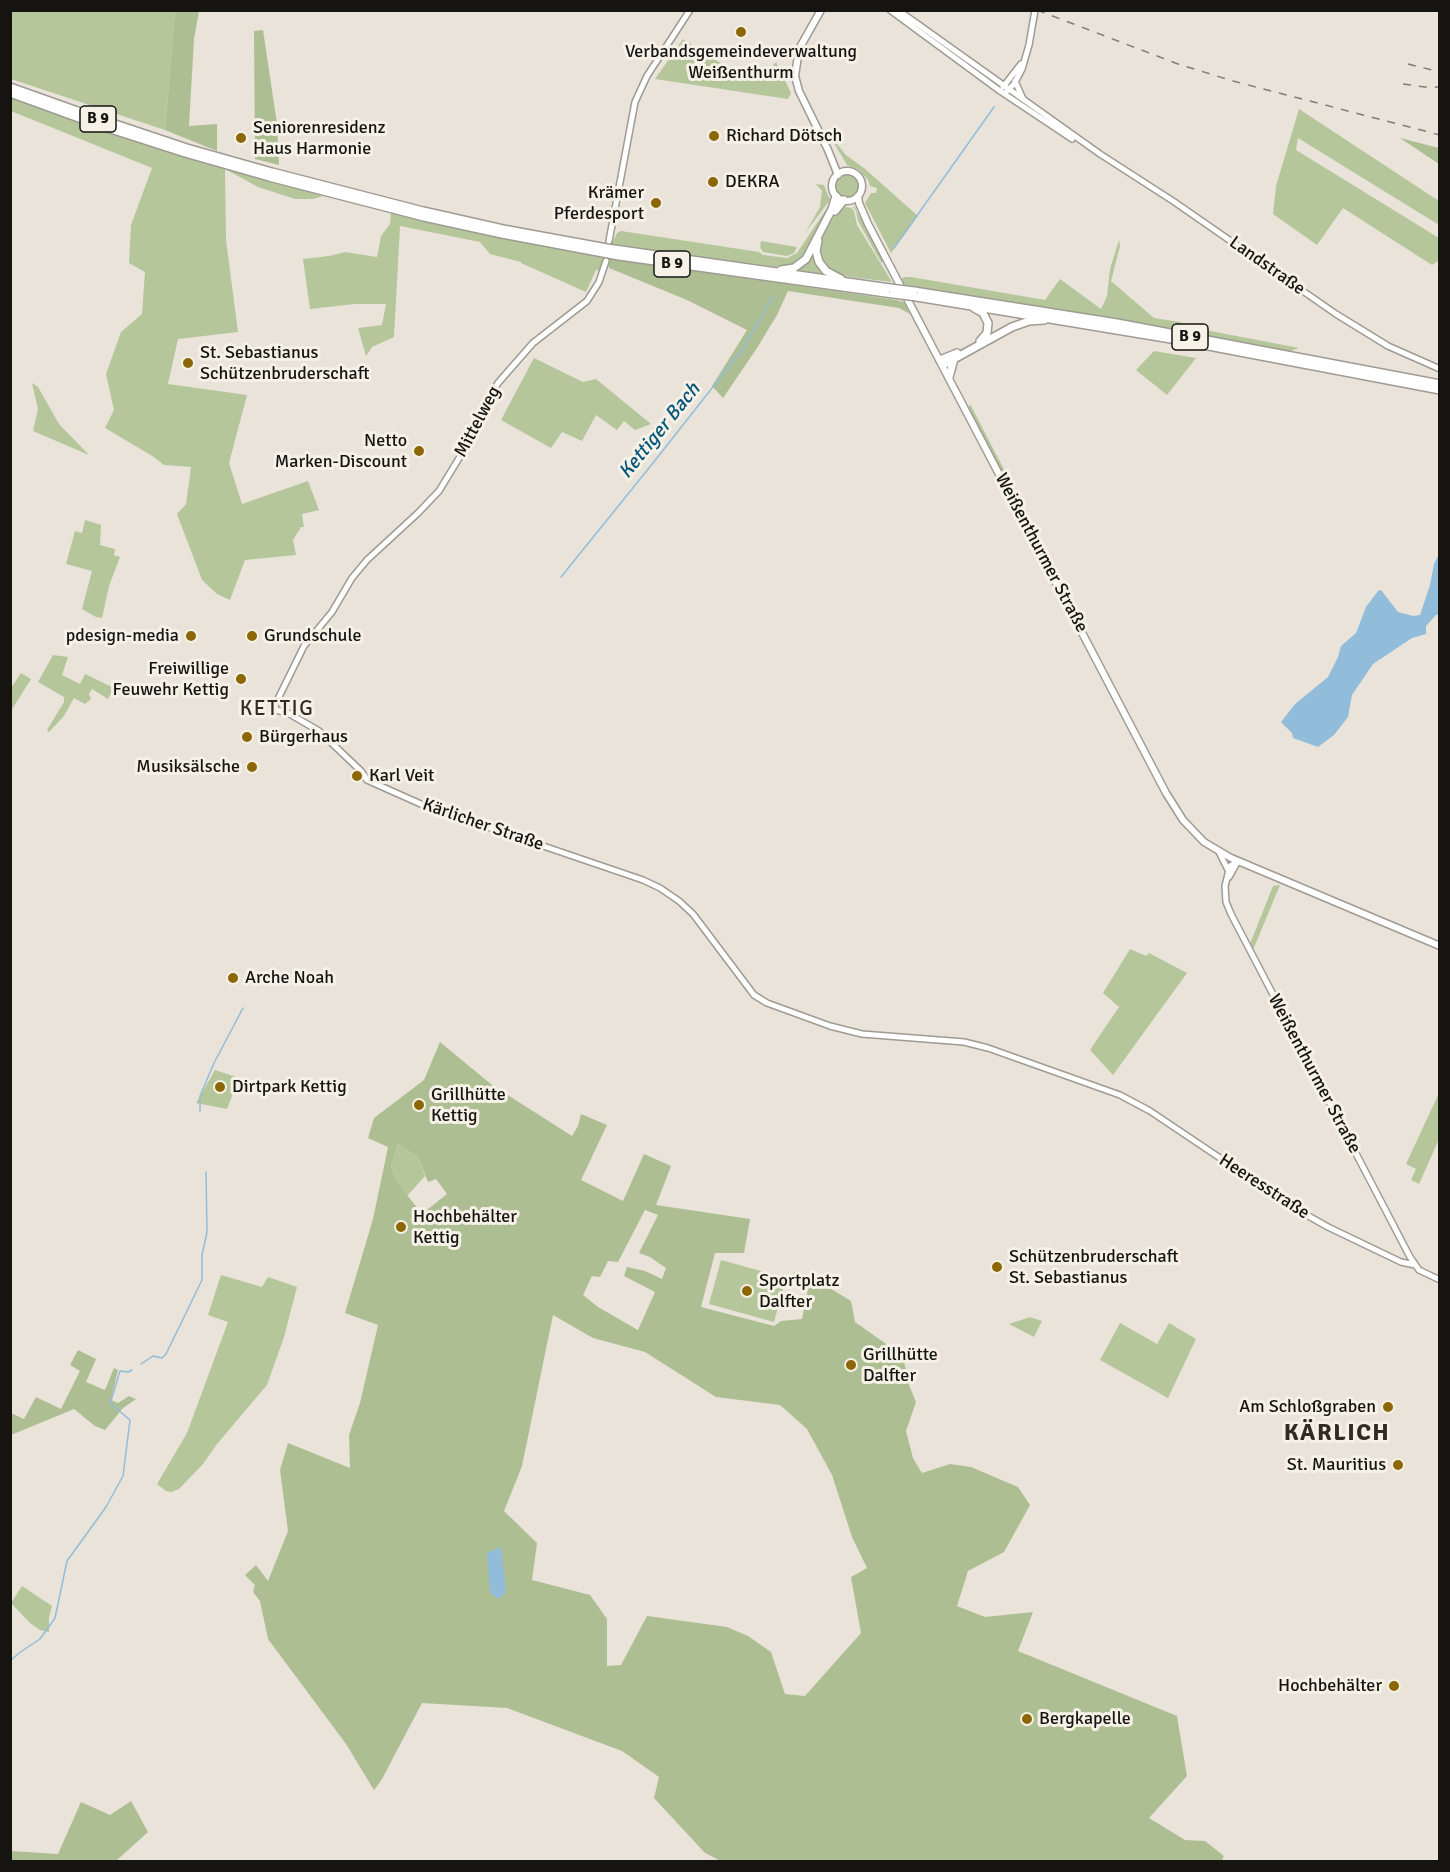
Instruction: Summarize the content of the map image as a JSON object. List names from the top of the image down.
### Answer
{
  "streets": {
    "highway": ["B 9"],
    "main road": ["Weißenthurmer Straße"],
    "street": [
      "Landstraße",
      "Mittelweg",
      "Kärlicher Straße",
      "Heeresstraße"
    ]
  },
  "crossings": [
    ["B 9", "Weißenthurmer Straße"],
    ["Mittelweg", "Kärlicher Straße"],
    ["Weißenthurmer Straße", "Heeresstraße"],
    ["Kärlicher Straße", "Heeresstraße"]
  ],
  "districts": ["KETTIG", "KÄRLICH"],
  "water": ["Kettiger Bach"],
  "places": [
    "Verbandsgemeindeverwaltung Weißenthurm",
    "Richard Dötsch",
    "Seniorenresidenz Haus Harmonie",
    "DEKRA",
    "Krämer Pferdesport",
    "St. Sebastianus Schützenbruderschaft",
    "Netto Marken-Discount",
    "pdesign-media",
    "Grundschule",
    "Freiwillige Feuwehr Kettig",
    "Bürgerhaus",
    "Musiksälsche",
    "Karl Veit",
    "Arche Noah",
    "Dirtpark Kettig",
    "Grillhütte Kettig",
    "Hochbehälter Kettig",
    "Schützenbruderschaft St. Sebastianus",
    "Sportplatz Dalfter",
    "Grillhütte Dalfter",
    "Am Schloßgraben",
    "St. Mauritius",
    "Hochbehälter",
    "Bergkapelle"
  ]
}
